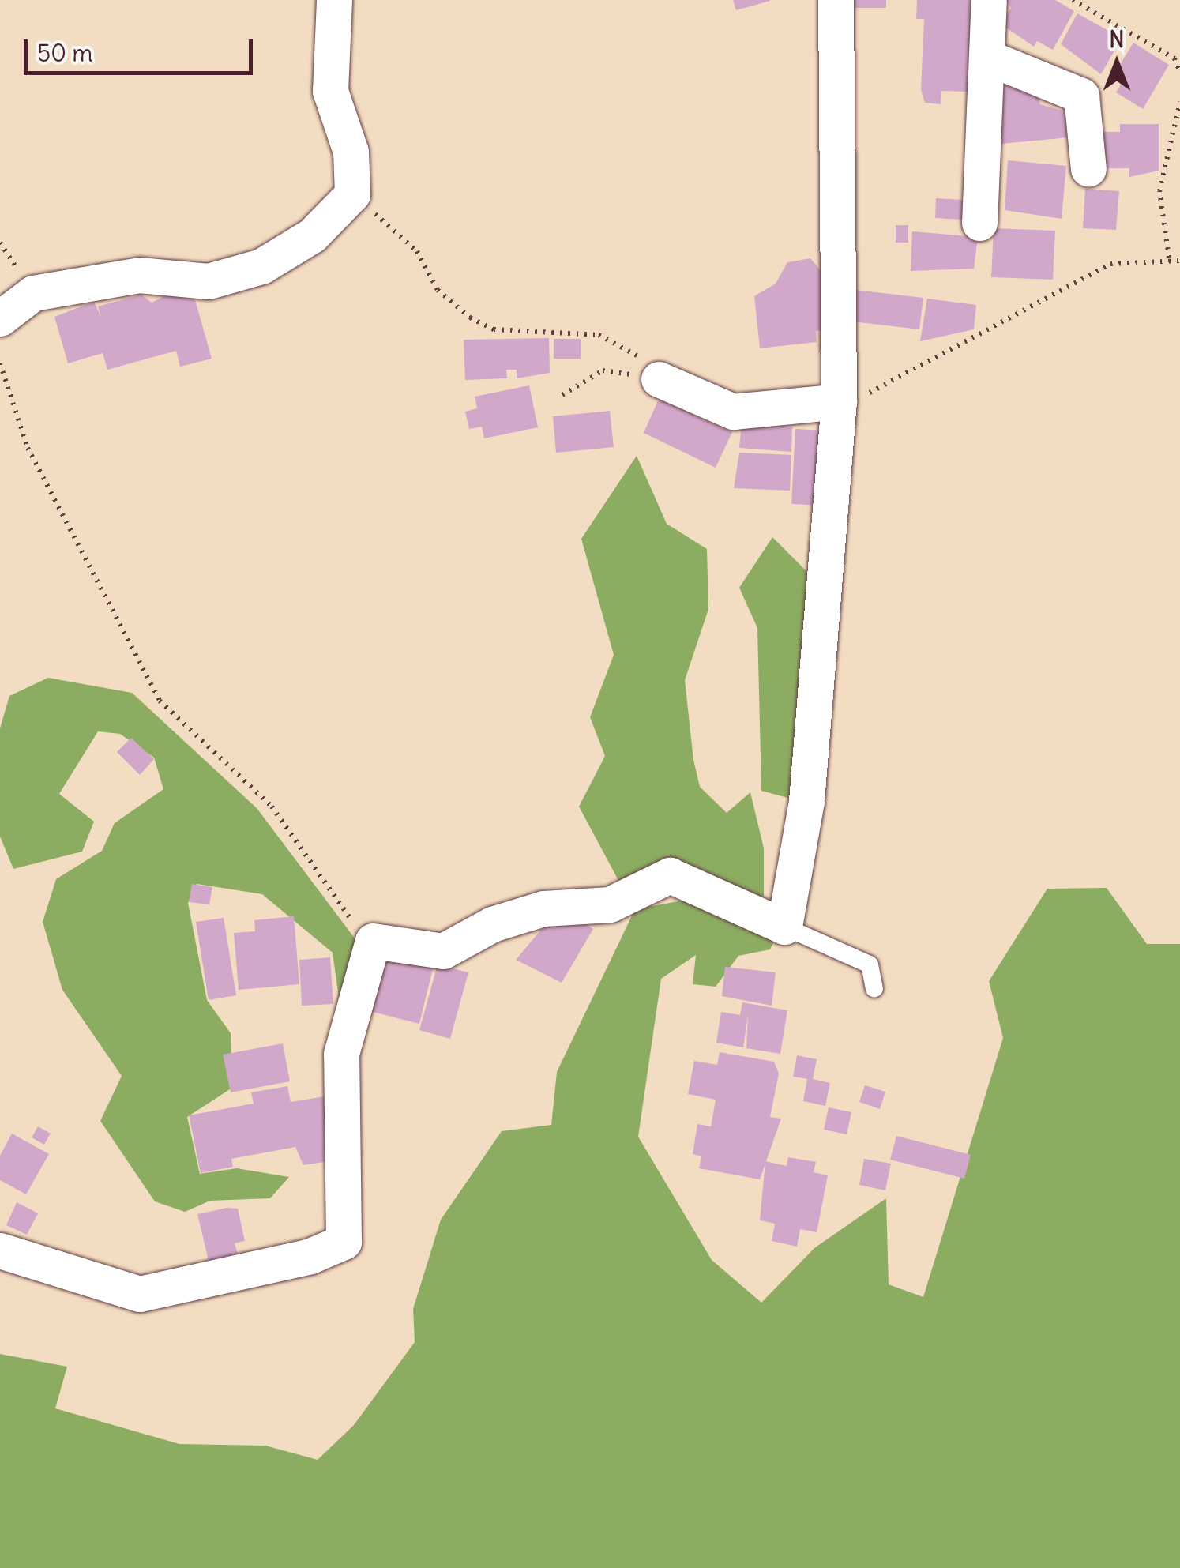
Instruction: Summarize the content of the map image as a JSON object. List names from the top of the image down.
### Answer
{
  "scale_bar": "50 m",
  "north": "top"
}
